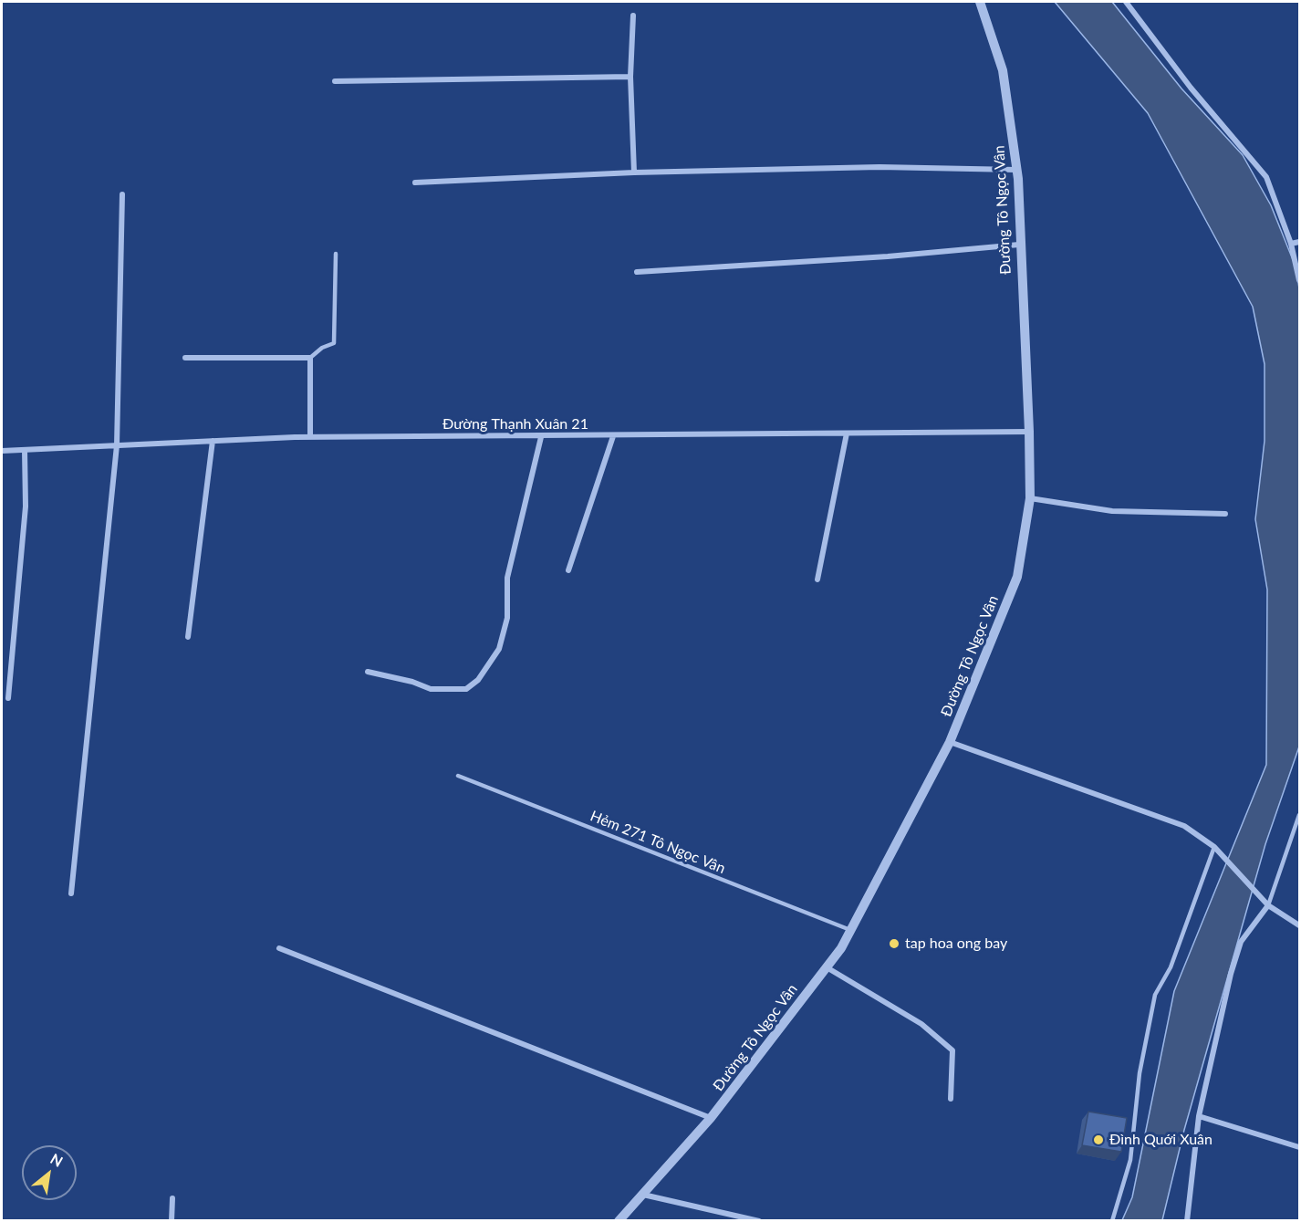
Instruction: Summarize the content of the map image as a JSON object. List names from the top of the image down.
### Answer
{
  "streets": {
    "street": ["Đường Tô Ngọc Vân", "Đường Thạnh Xuân 21"],
    "lane": ["Hẻm 271 Tô Ngọc Vân"]
  },
  "crossings": [
    ["Đường Tô Ngọc Vân", "Đường Thạnh Xuân 21"],
    ["Đường Tô Ngọc Vân", "Hẻm 271 Tô Ngọc Vân"]
  ],
  "places": ["tap hoa ong bay", "Đình Quới Xuân"],
  "north": "top right"
}
